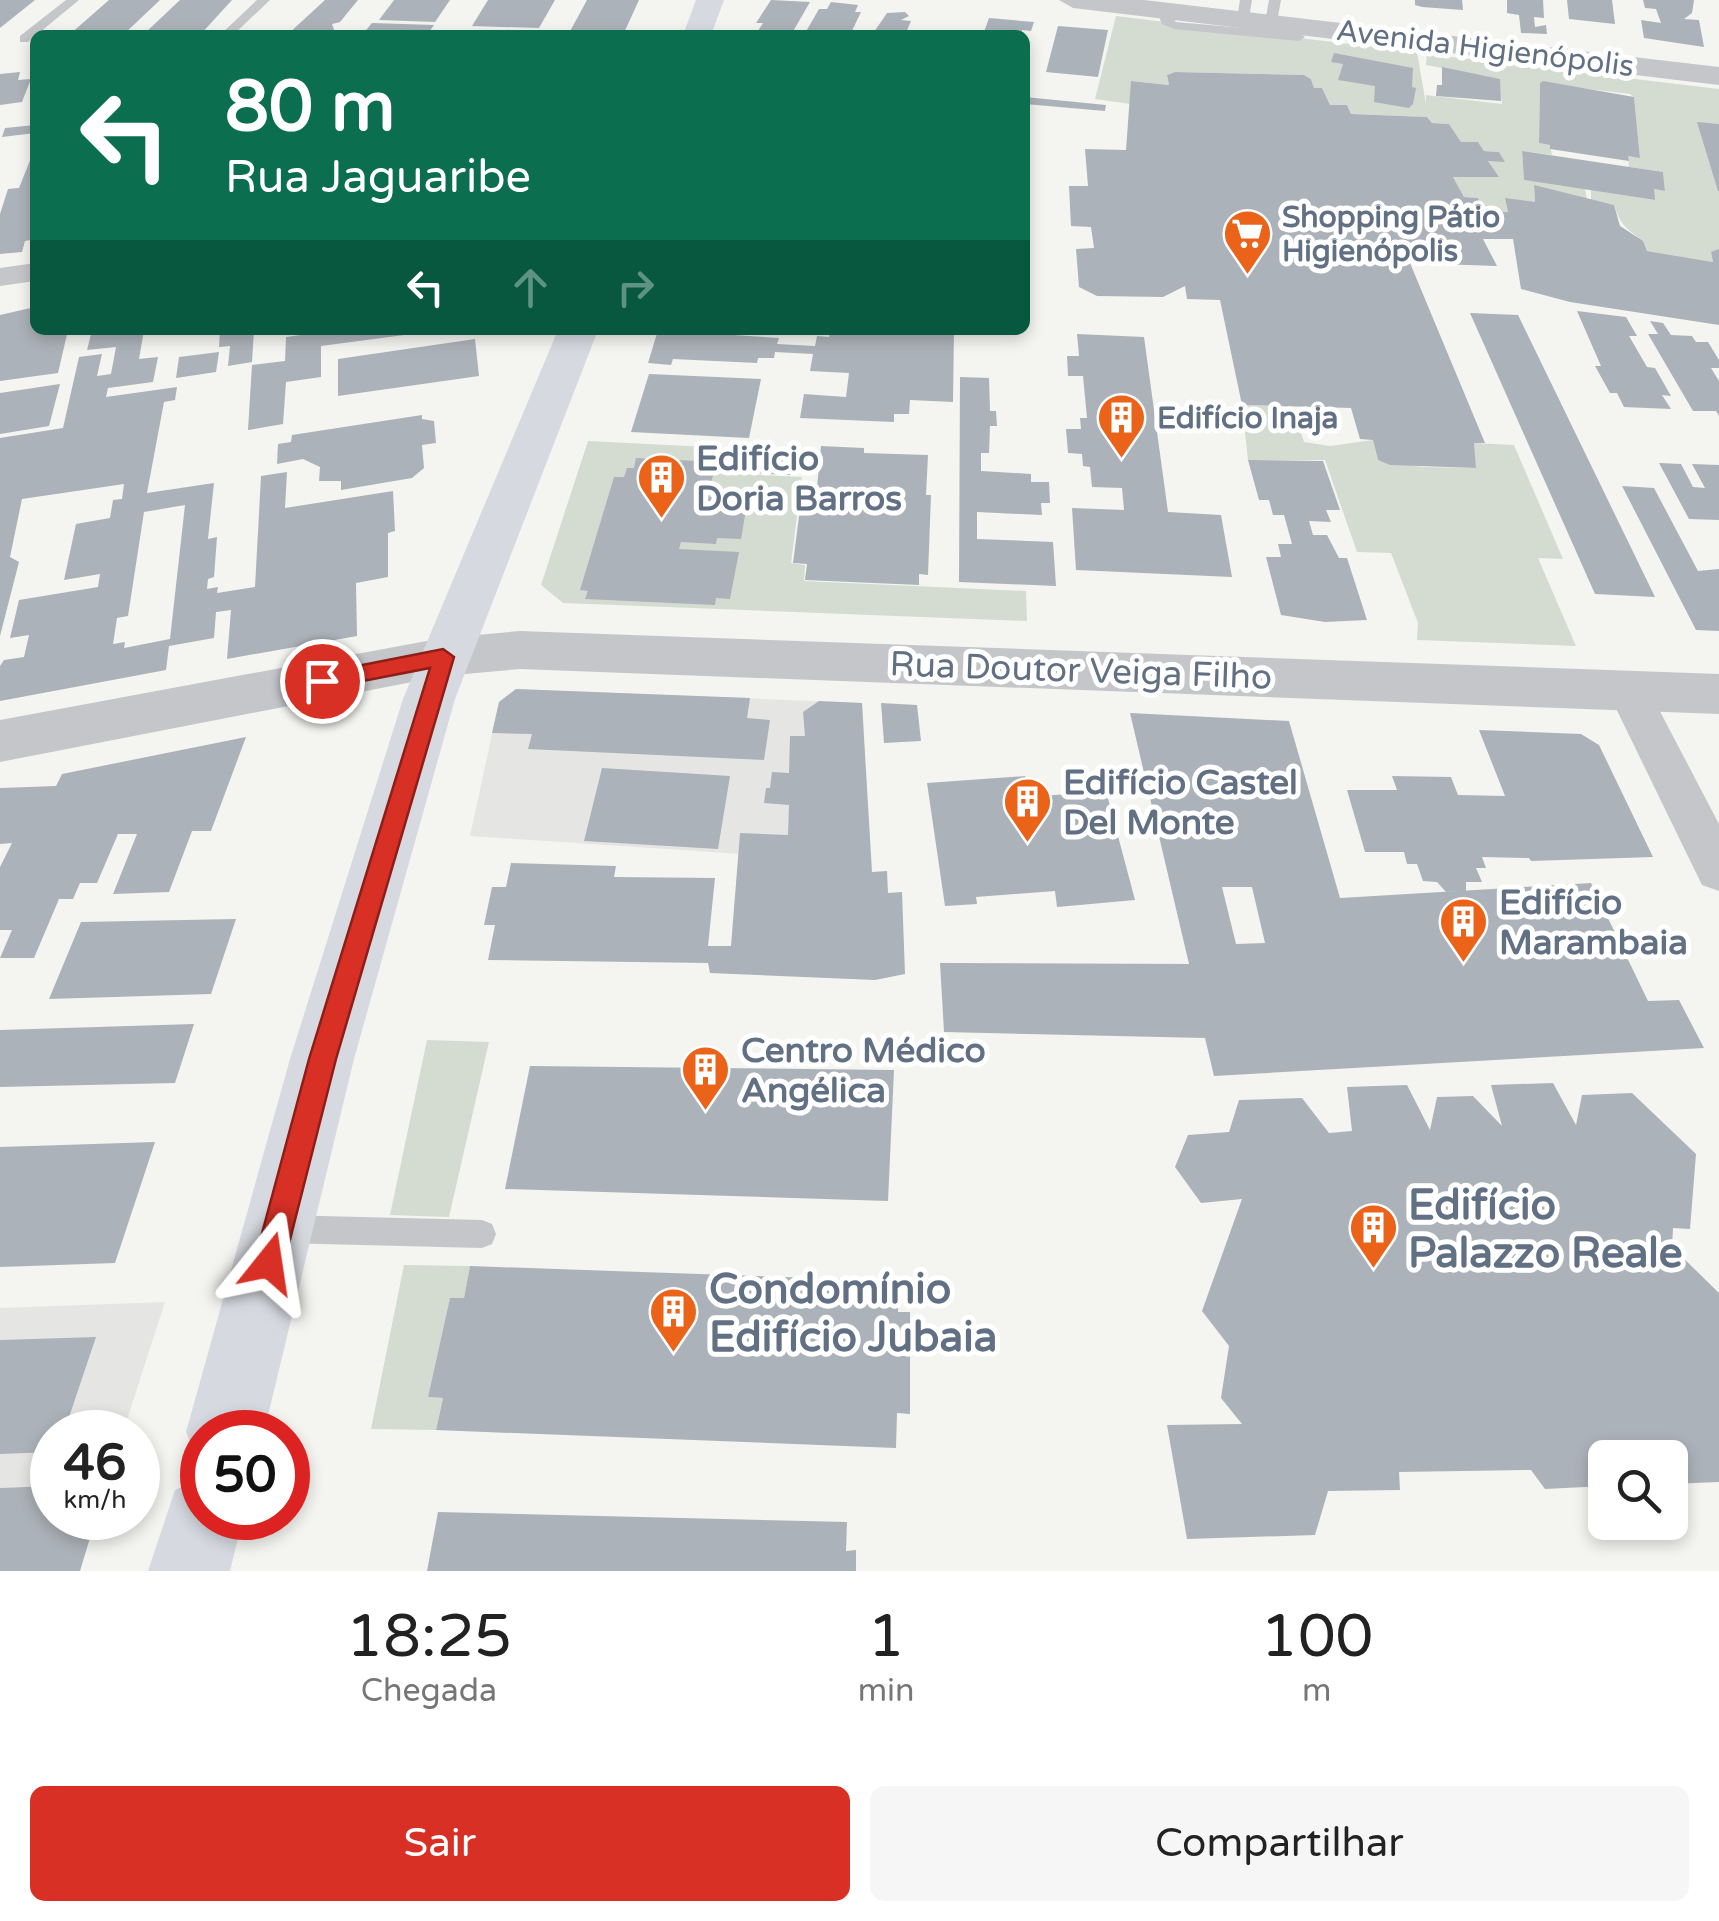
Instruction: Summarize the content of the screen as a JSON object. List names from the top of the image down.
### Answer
{
  "streets": {
    "street": ["Avenida Higienópolis", "Rua Doutor Veiga Filho"]
  },
  "places": {
    "supermarket": ["Shopping Pátio Higienópolis"],
    "building": [
      "Edifício Inaja",
      "Edifício Doria Barros",
      "Edifício Castel Del Monte",
      "Edifício Marambaia",
      "Centro Médico Angélica",
      "Edifício Palazzo Reale",
      "Condomínio Edifício Jubaia"
    ]
  },
  "page": {
    "turn": ["80 m", "Rua Jaguaribe"],
    "speed": "46 km/h",
    "limit": "50",
    "eta": [
      "18:25",
      "Chegada",
      "1",
      "min",
      "100",
      "m"
    ],
    "buttons": ["Sair", "Compartilhar"]
  }
}
